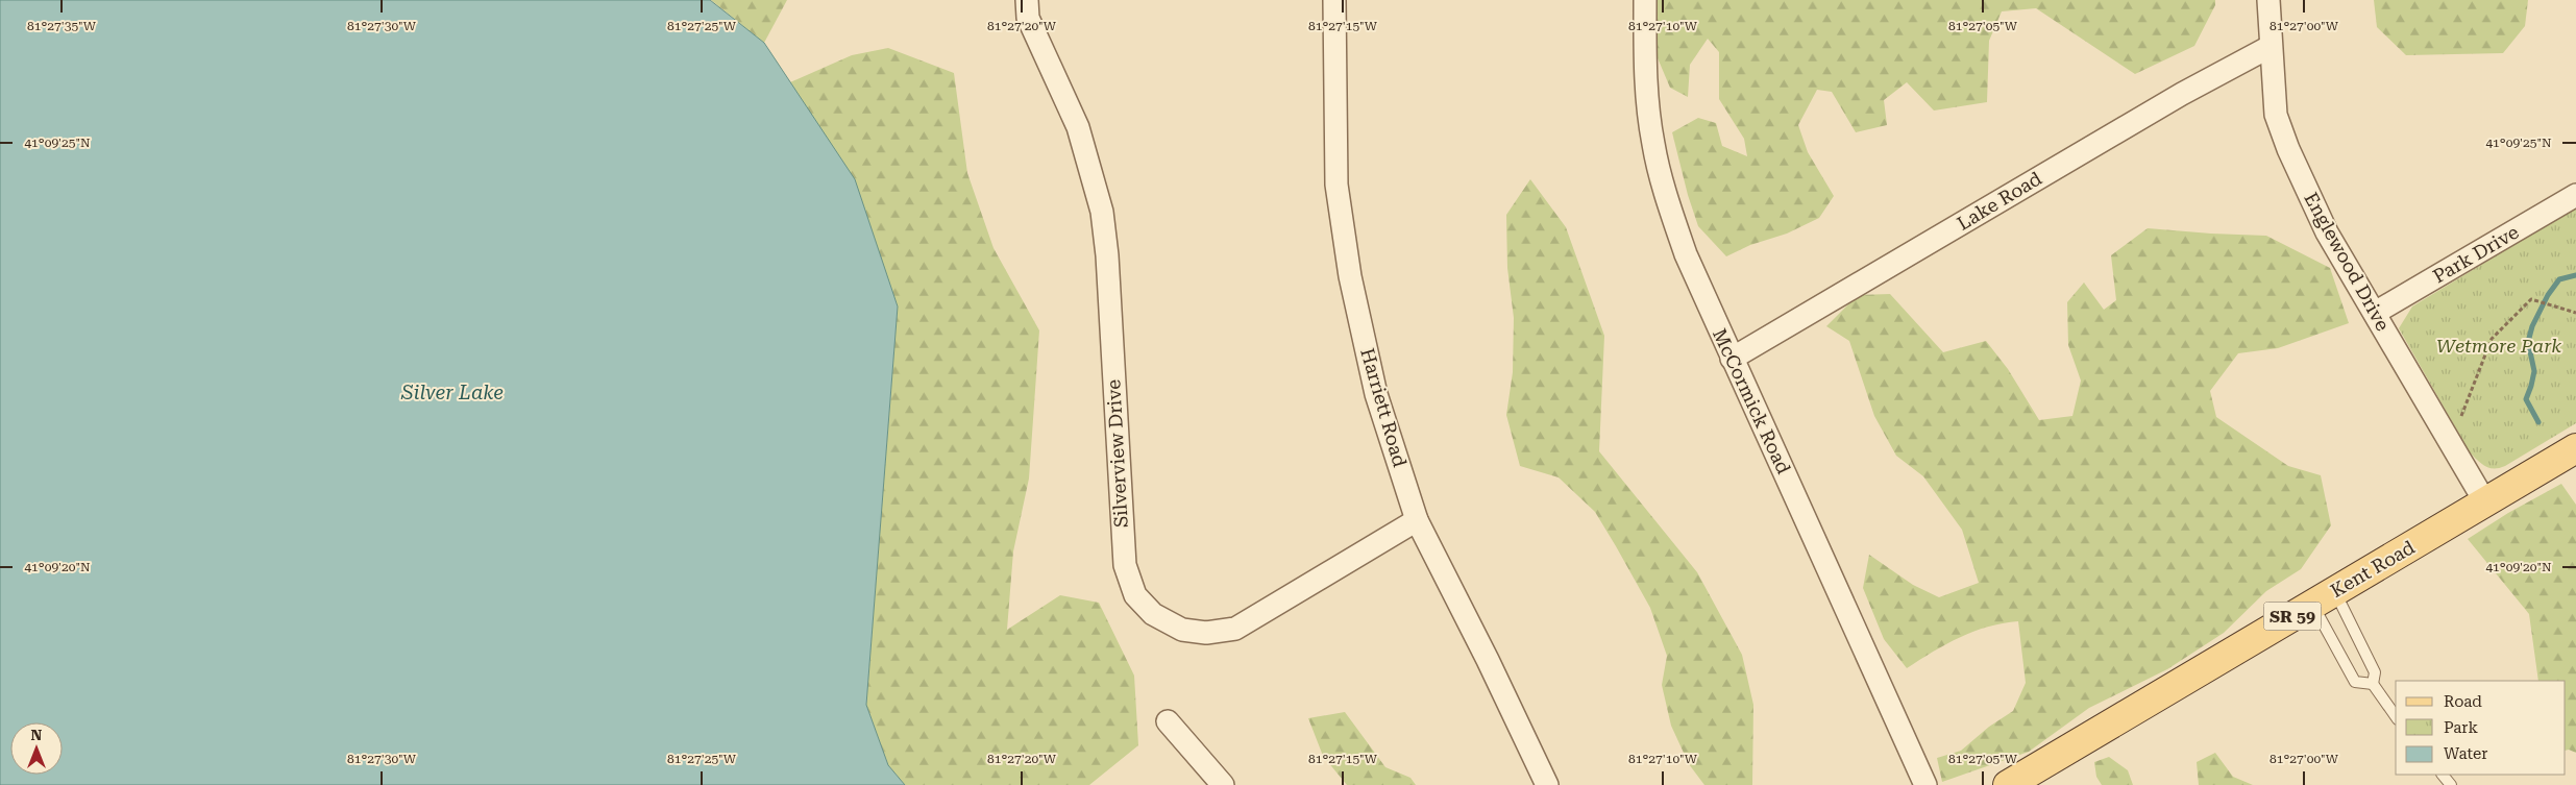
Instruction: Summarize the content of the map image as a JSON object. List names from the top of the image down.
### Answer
{
  "streets": {
    "main road": ["Kent Road", "SR 59"],
    "street": [
      "Lake Road",
      "Park Drive",
      "Englewood Drive",
      "McCormick Road",
      "Harriett Road",
      "Silverview Drive"
    ]
  },
  "crossings": [
    ["Lake Road", "Englewood Drive"],
    ["Lake Road", "McCormick Road"],
    ["Park Drive", "Englewood Drive"],
    ["Englewood Drive", "Kent Road"],
    ["Harriett Road", "Silverview Drive"]
  ],
  "water": ["Silver Lake"],
  "parks": ["Wetmore Park"],
  "legend": ["Road", "Park", "Water"],
  "north": "top",
  "coordinates": [
    "81°27'35\"W",
    "81°27'30\"W",
    "81°27'25\"W",
    "81°27'20\"W",
    "81°27'15\"W",
    "81°27'10\"W",
    "81°27'05\"W",
    "81°27'00\"W",
    "41°09'25\"N",
    "41°09'20\"N"
  ]
}
